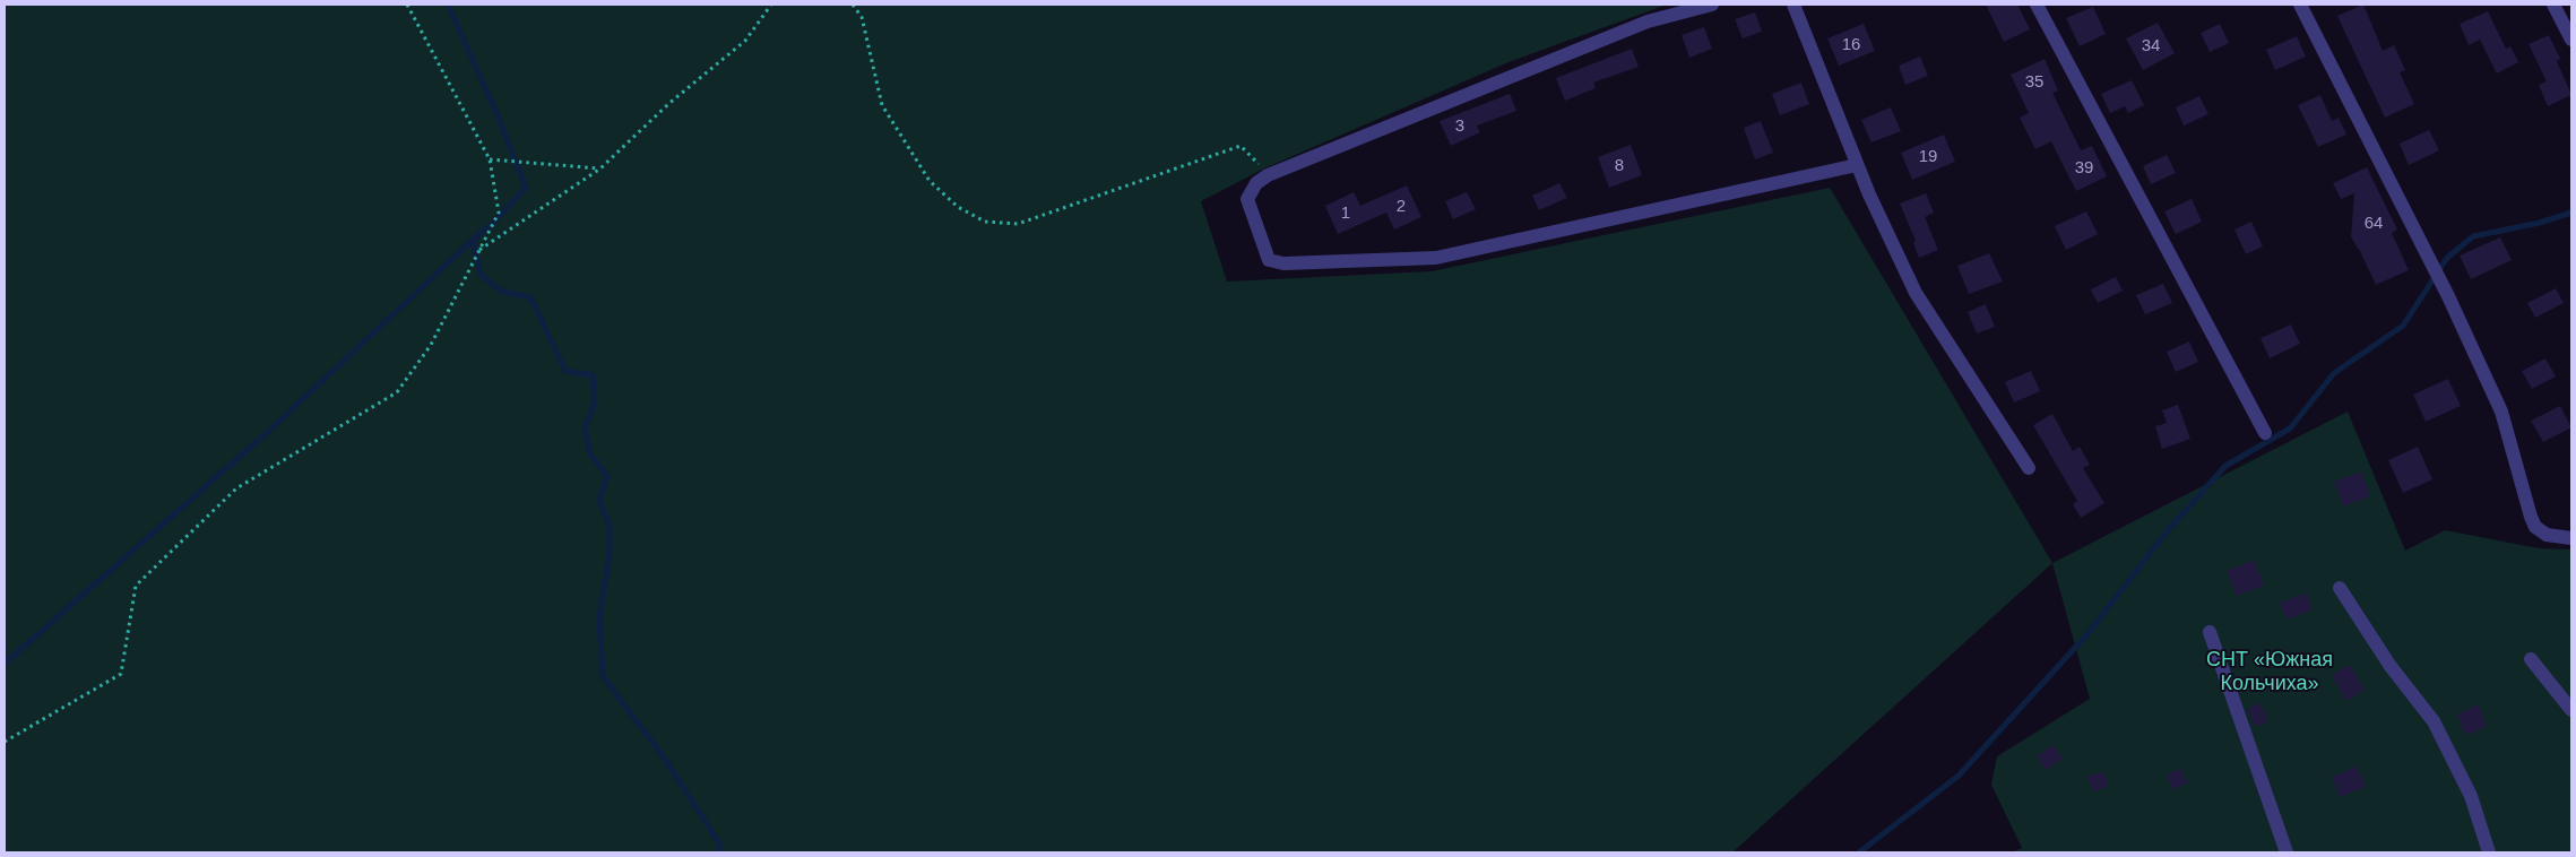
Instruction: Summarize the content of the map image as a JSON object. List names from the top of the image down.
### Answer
{
  "parks": ["СНТ «Южная Кольчиха»"],
  "house_numbers": [
    "16",
    "34",
    "35",
    "3",
    "19",
    "8",
    "39",
    "2",
    "1",
    "64"
  ]
}
